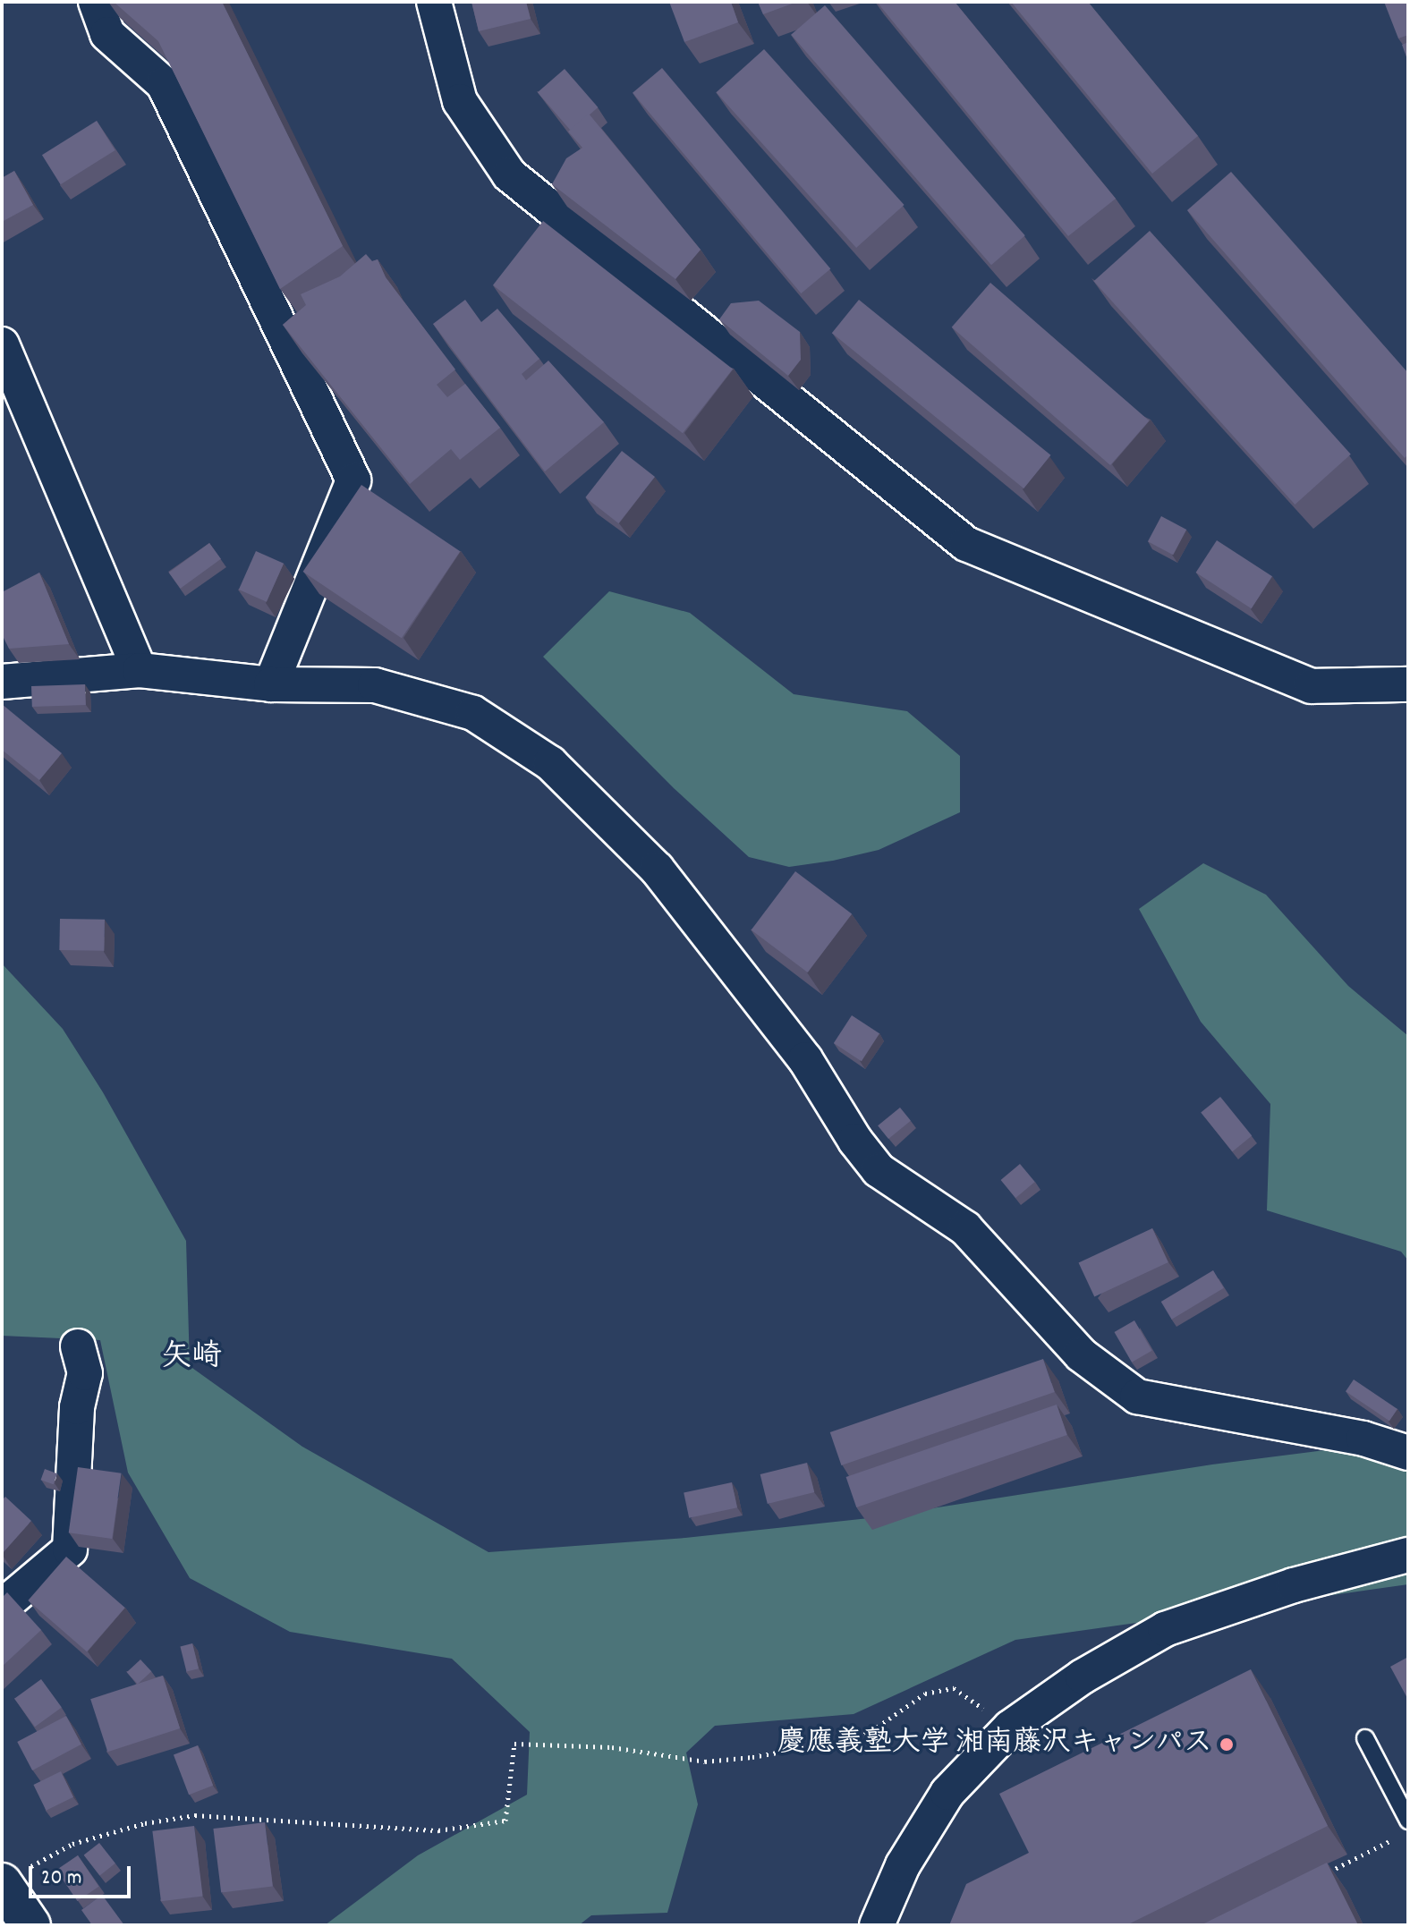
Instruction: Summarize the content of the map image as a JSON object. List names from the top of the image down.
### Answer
{
  "districts": ["矢崎"],
  "places": ["慶應義塾大学 湘南藤沢キャンパス"],
  "scale_bar": "20 m"
}
